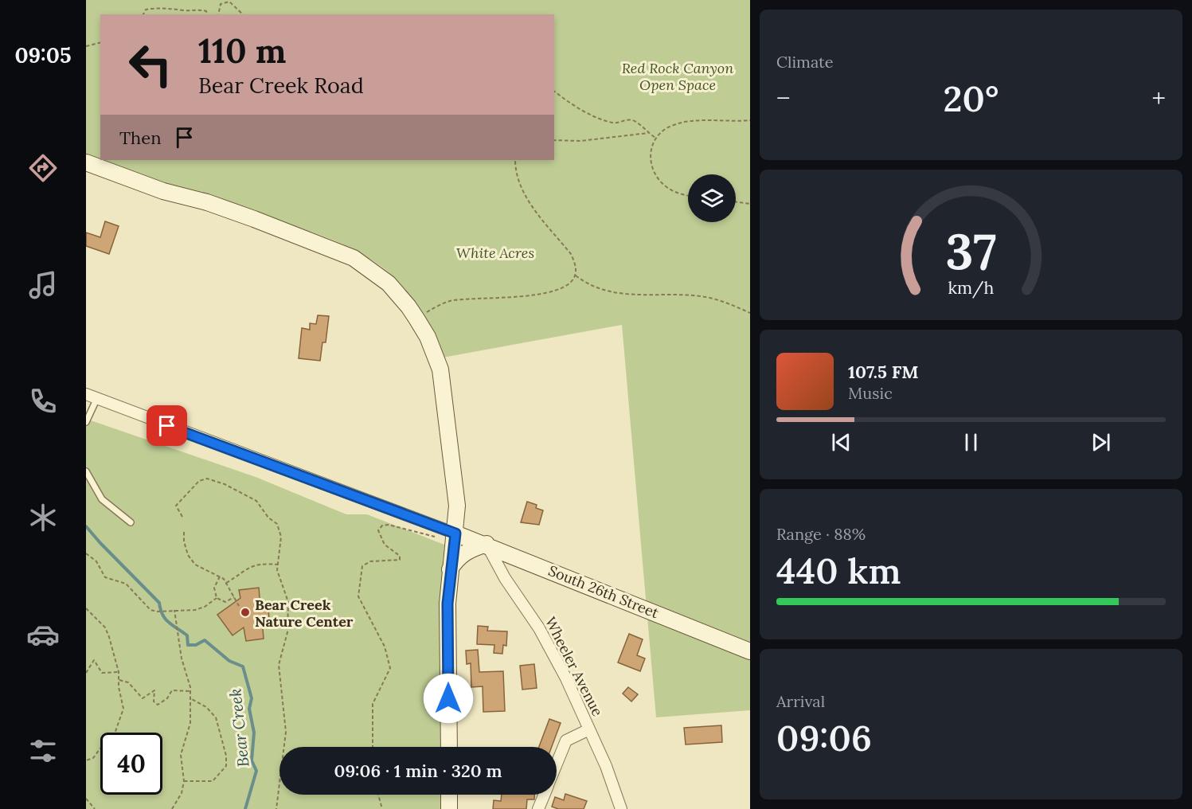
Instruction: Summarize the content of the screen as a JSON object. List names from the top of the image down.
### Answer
{
  "streets": {
    "street": ["South 26th Street", "Wheeler Avenue"]
  },
  "crossings": [
    ["South 26th Street", "Wheeler Avenue"]
  ],
  "water": ["Bear Creek"],
  "parks": ["Red Rock Canyon Open Space", "White Acres"],
  "places": ["Bear Creek Nature Center"],
  "page": {
    "tabs": "09:05",
    "tile": [
      "Climate",
      ["Range · 88%", "440 km"],
      ["Arrival", "09:06"]
    ],
    "turn": ["110 m", "Bear Creek Road"],
    "heat": ["−", "20°", "+"],
    "then": "Then",
    "song": ["107.5 FM", "Music"],
    "limit": "40",
    "trip": "09:06 · 1 min · 320 m",
    "gauge": ["37", "km/h"]
  }
}
